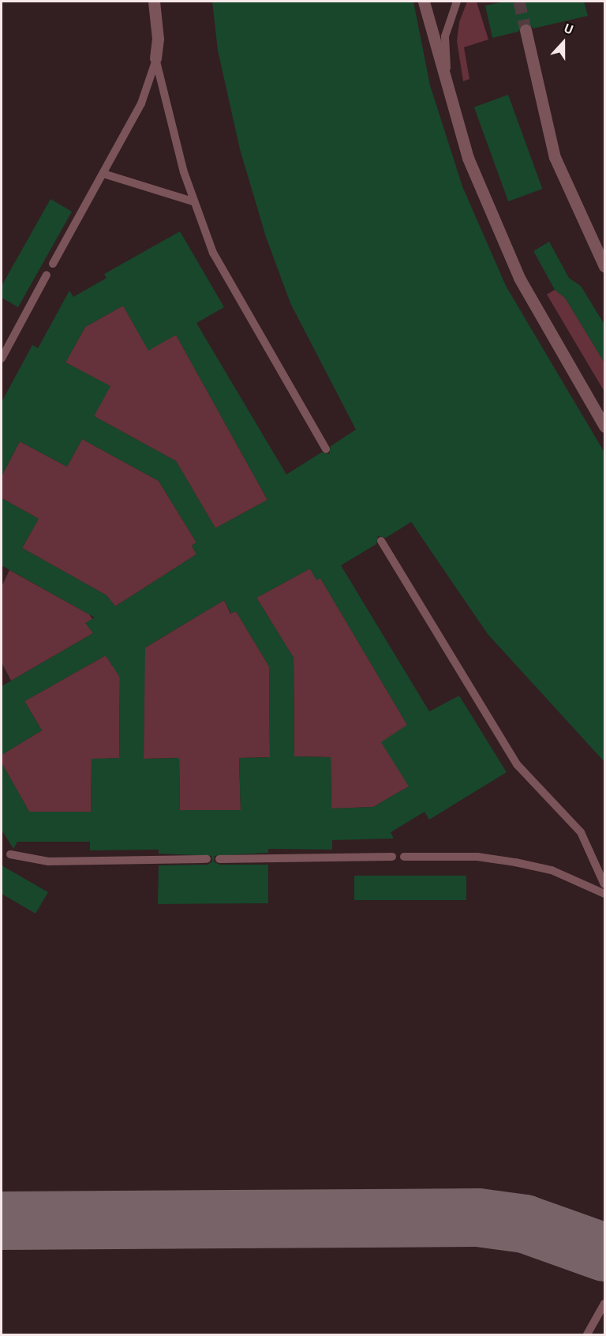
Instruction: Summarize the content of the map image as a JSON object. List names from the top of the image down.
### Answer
{
  "north": "top"
}
